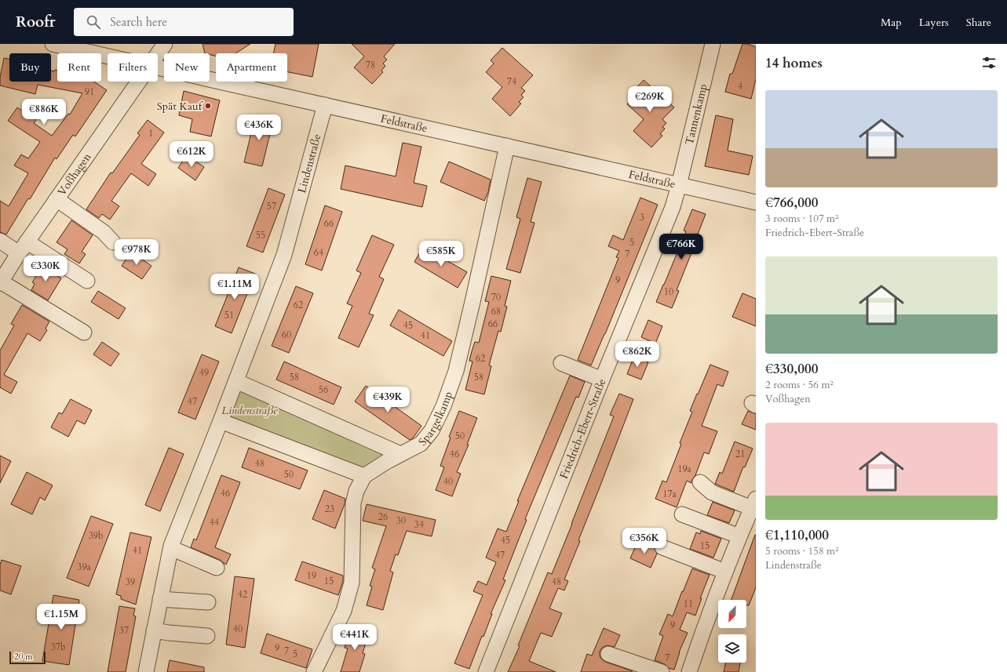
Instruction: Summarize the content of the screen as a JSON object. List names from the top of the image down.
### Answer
{
  "streets": {
    "street": [
      "Tannenkamp",
      "Feldstraße",
      "Lindenstraße",
      "Voßhagen",
      "Spargelkamp",
      "Friedrich-Ebert-Straße"
    ]
  },
  "crossings": [
    ["Tannenkamp", "Feldstraße"],
    ["Tannenkamp", "Friedrich-Ebert-Straße"],
    ["Feldstraße", "Lindenstraße"],
    ["Feldstraße", "Spargelkamp"],
    ["Feldstraße", "Friedrich-Ebert-Straße"]
  ],
  "parks": ["Lindenstraße"],
  "places": ["Spät Kauf"],
  "house_numbers": [
    "78",
    "74",
    "4",
    "91",
    "1",
    "57",
    "3",
    "66",
    "55",
    "5",
    "64",
    "7",
    "9",
    "10",
    "70",
    "62",
    "68",
    "51",
    "66",
    "45",
    "60",
    "41",
    "62",
    "49",
    "58",
    "58",
    "56",
    "47",
    "50",
    "46",
    "21",
    "48",
    "19a",
    "50",
    "40",
    "46",
    "17a",
    "23",
    "26",
    "30",
    "44",
    "34",
    "39b",
    "45",
    "15",
    "41",
    "47",
    "39a",
    "19",
    "15",
    "39",
    "48",
    "42",
    "11",
    "9",
    "40",
    "37",
    "37b",
    "9",
    "7",
    "5",
    "7"
  ],
  "scale_bar": "20 m",
  "north": "bottom left",
  "page": {
    "header": "Roofr",
    "search": "Search here",
    "nav": ["Map", "Layers", "Share"],
    "heading": "14 homes",
    "chip": [
      "Buy",
      "Rent",
      "Filters",
      "New",
      "Apartment"
    ],
    "list": [
      {
        "name": "€766,000",
        "note": "3 rooms · 107 m² · Friedrich-Ebert-Straße"
      },
      {
        "name": "€330,000",
        "note": "2 rooms · 56 m² · Voßhagen"
      },
      {
        "name": "€1,110,000",
        "note": "5 rooms · 158 m² · Lindenstraße"
      }
    ],
    "price": [
      "€269K",
      "€886K",
      "€436K",
      "€612K",
      "€766K",
      "€978K",
      "€585K",
      "€330K",
      "€1.11M",
      "€862K",
      "€439K",
      "€356K",
      "€1.15M",
      "€441K"
    ],
    "scale": "20 m"
  }
}
